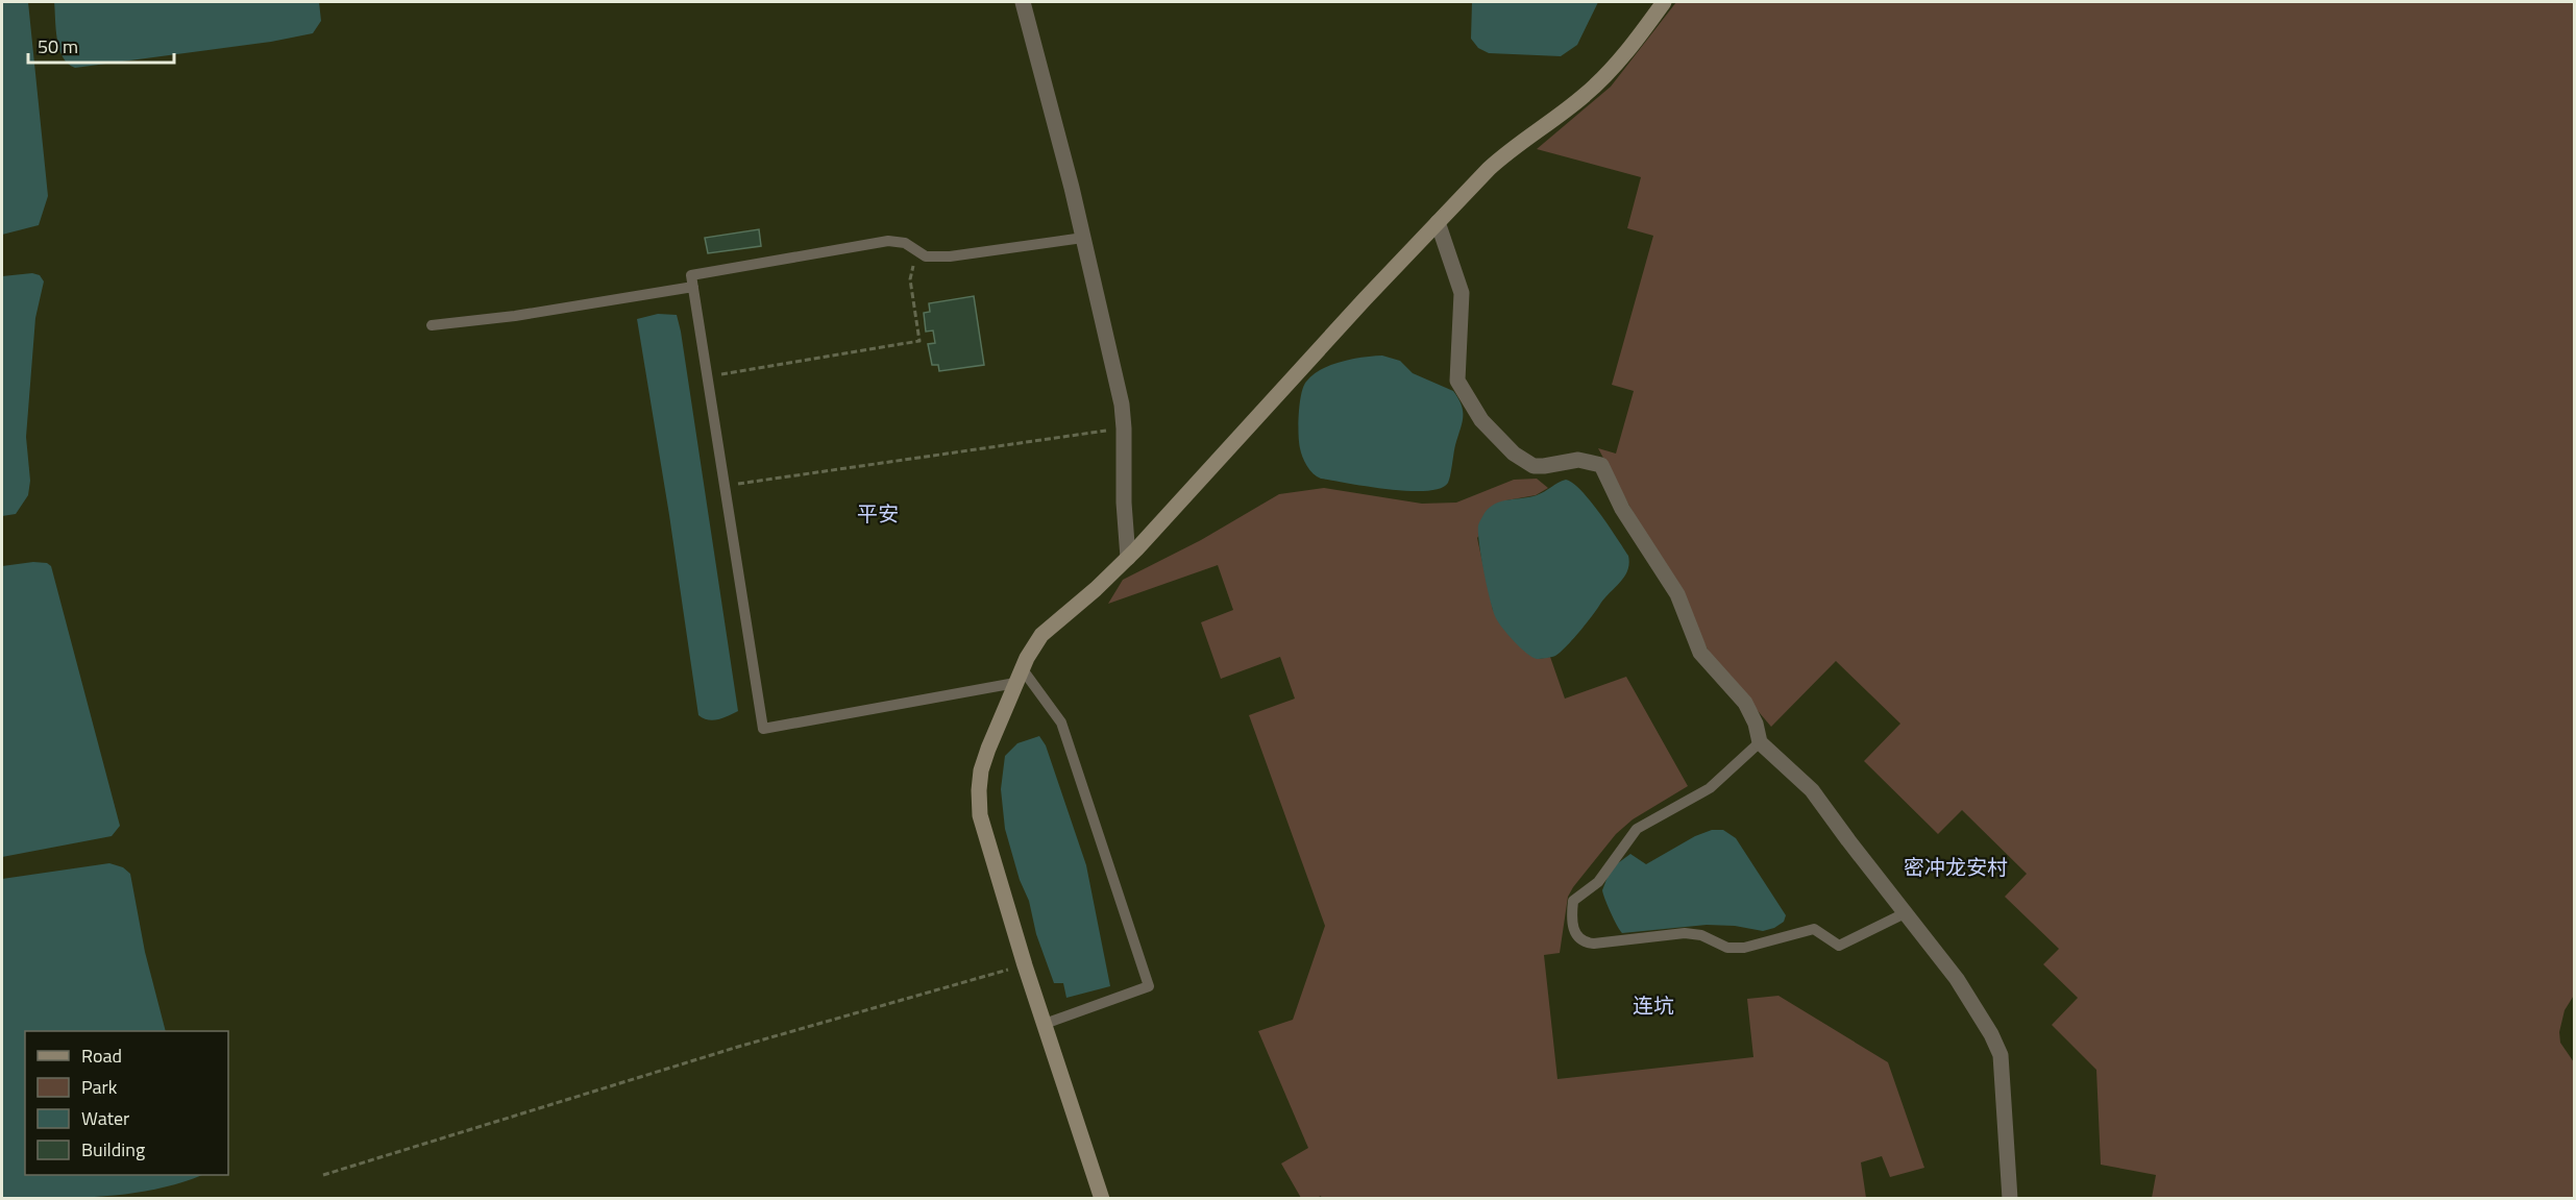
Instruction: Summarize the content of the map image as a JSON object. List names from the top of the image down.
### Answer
{
  "districts": ["平安", "密冲龙安村", "连坑"],
  "legend": [
    "Road",
    "Park",
    "Water",
    "Building"
  ],
  "scale_bar": "50 m"
}
